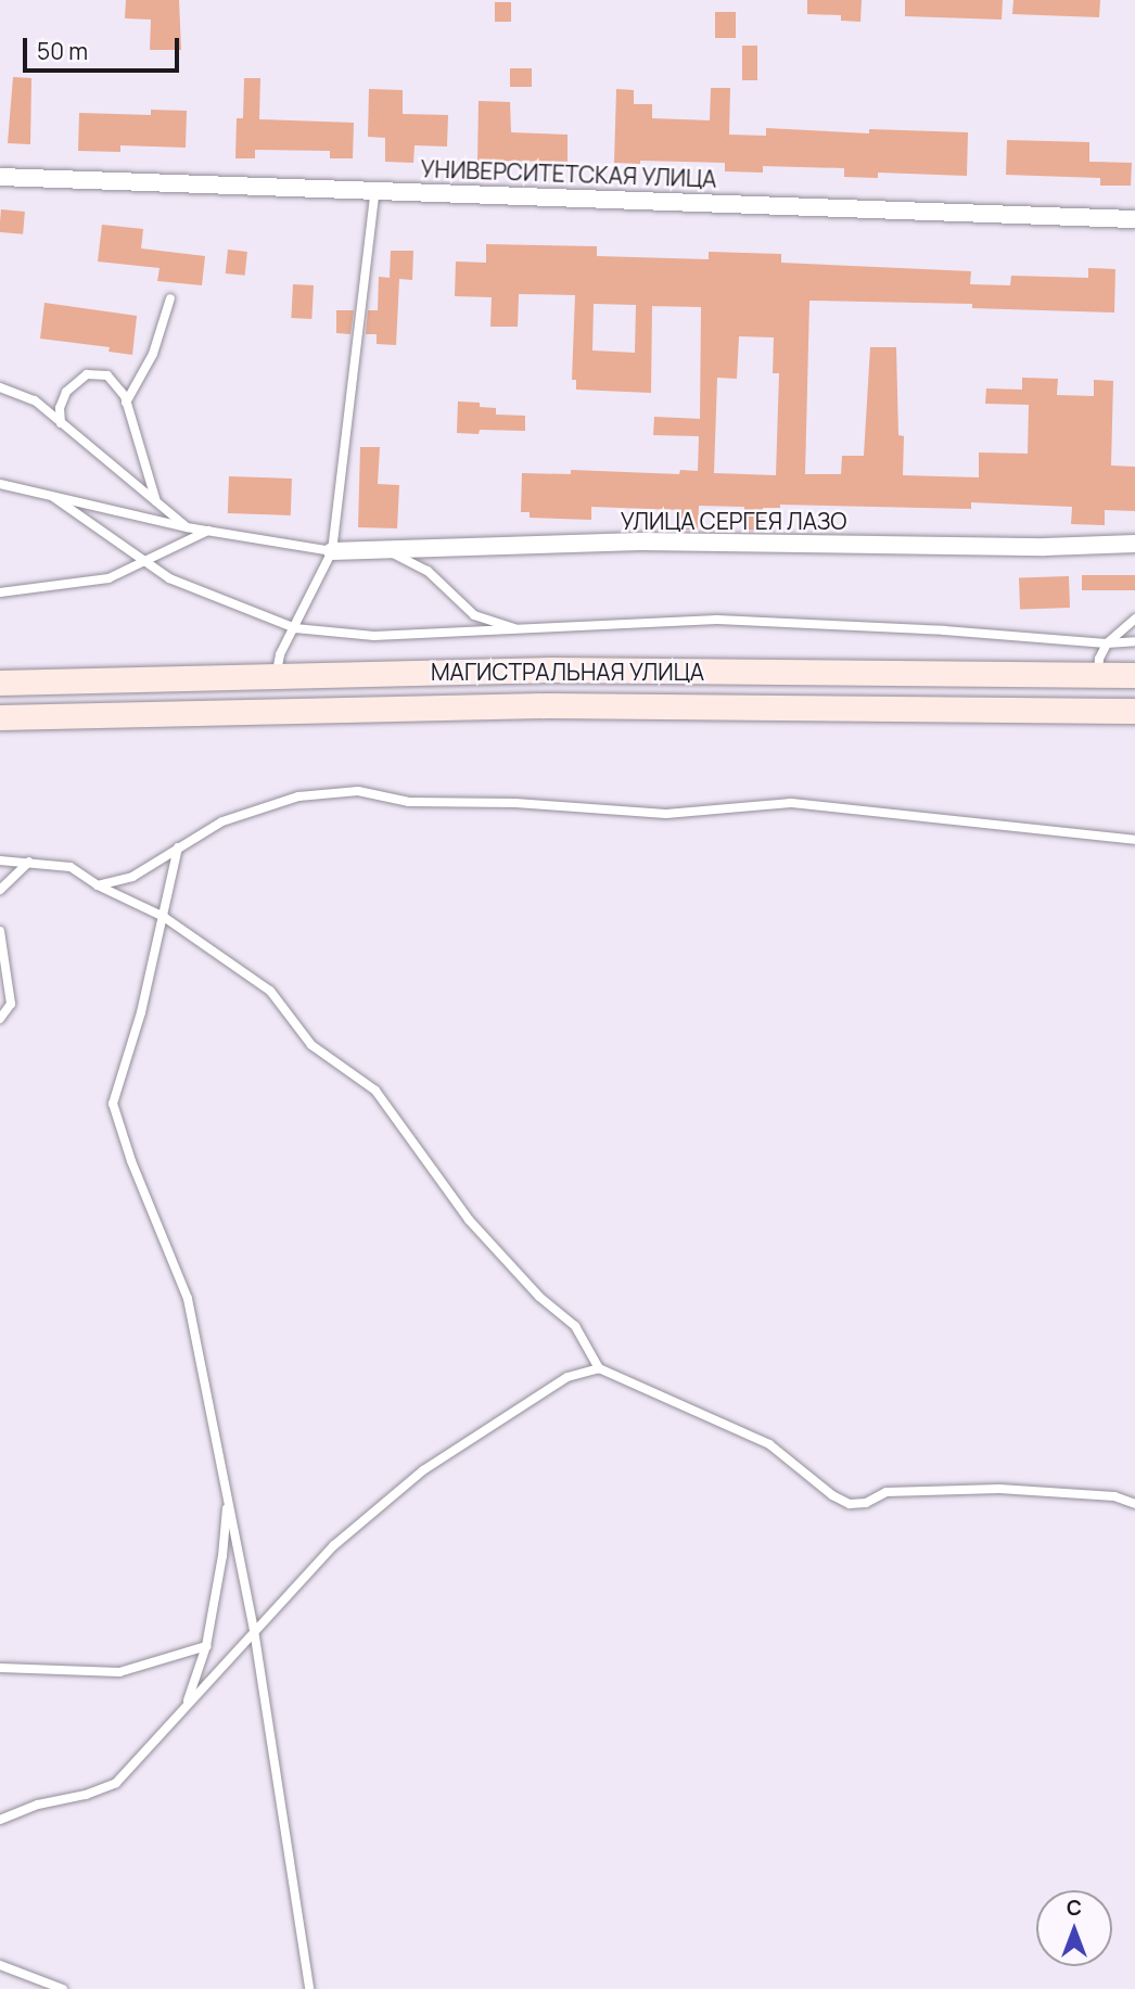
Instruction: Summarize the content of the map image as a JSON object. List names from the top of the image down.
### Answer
{
  "streets": {
    "main road": ["МАГИСТРАЛЬНАЯ УЛИЦА"],
    "street": ["УНИВЕРСИТЕТСКАЯ УЛИЦА", "УЛИЦА СЕРГЕЯ ЛАЗО"]
  },
  "scale_bar": "50 m",
  "north": "top"
}
